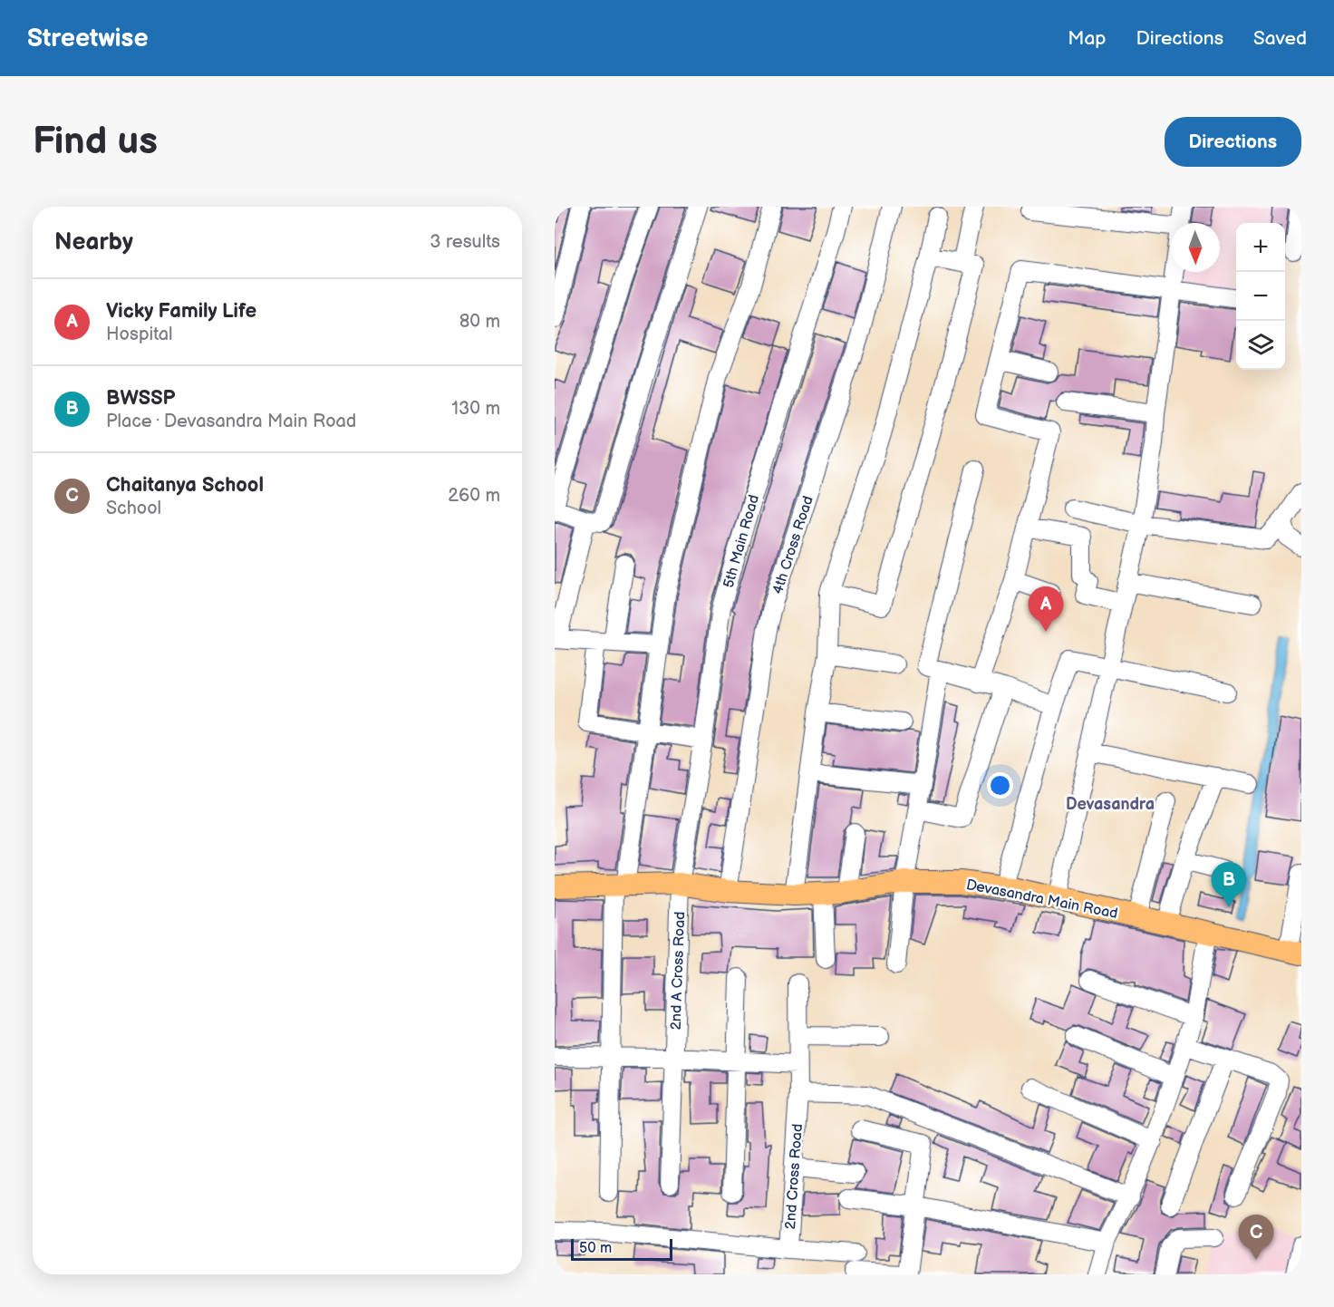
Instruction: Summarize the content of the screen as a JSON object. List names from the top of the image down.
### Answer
{
  "streets": {
    "main road": ["Devasandra Main Road"],
    "street": [
      "5th Main Road",
      "4th Cross Road",
      "2nd A Cross Road",
      "2nd Cross Road"
    ]
  },
  "crossings": [
    ["5th Main Road", "Devasandra Main Road"],
    ["5th Main Road", "2nd A Cross Road"],
    ["4th Cross Road", "Devasandra Main Road"],
    ["Devasandra Main Road", "2nd A Cross Road"]
  ],
  "districts": ["Devasandra"],
  "scale_bar": "50 m",
  "north": "bottom",
  "page": {
    "header": "Streetwise",
    "nav": ["Map", "Directions", "Saved"],
    "buttons": "Directions",
    "title": "Find us",
    "heading": ["Nearby", "3 results"],
    "map_buttons": ["+", "−"],
    "list": [
      {
        "mark": "A",
        "name": "Vicky Family Life",
        "note": "Hospital",
        "value": "80 m"
      },
      {
        "mark": "B",
        "name": "BWSSP",
        "note": "Place · Devasandra Main Road",
        "value": "130 m"
      },
      {
        "mark": "C",
        "name": "Chaitanya School",
        "note": "School",
        "value": "260 m"
      }
    ],
    "pins": ["A", "B", "C"],
    "scale": "50 m"
  }
}
